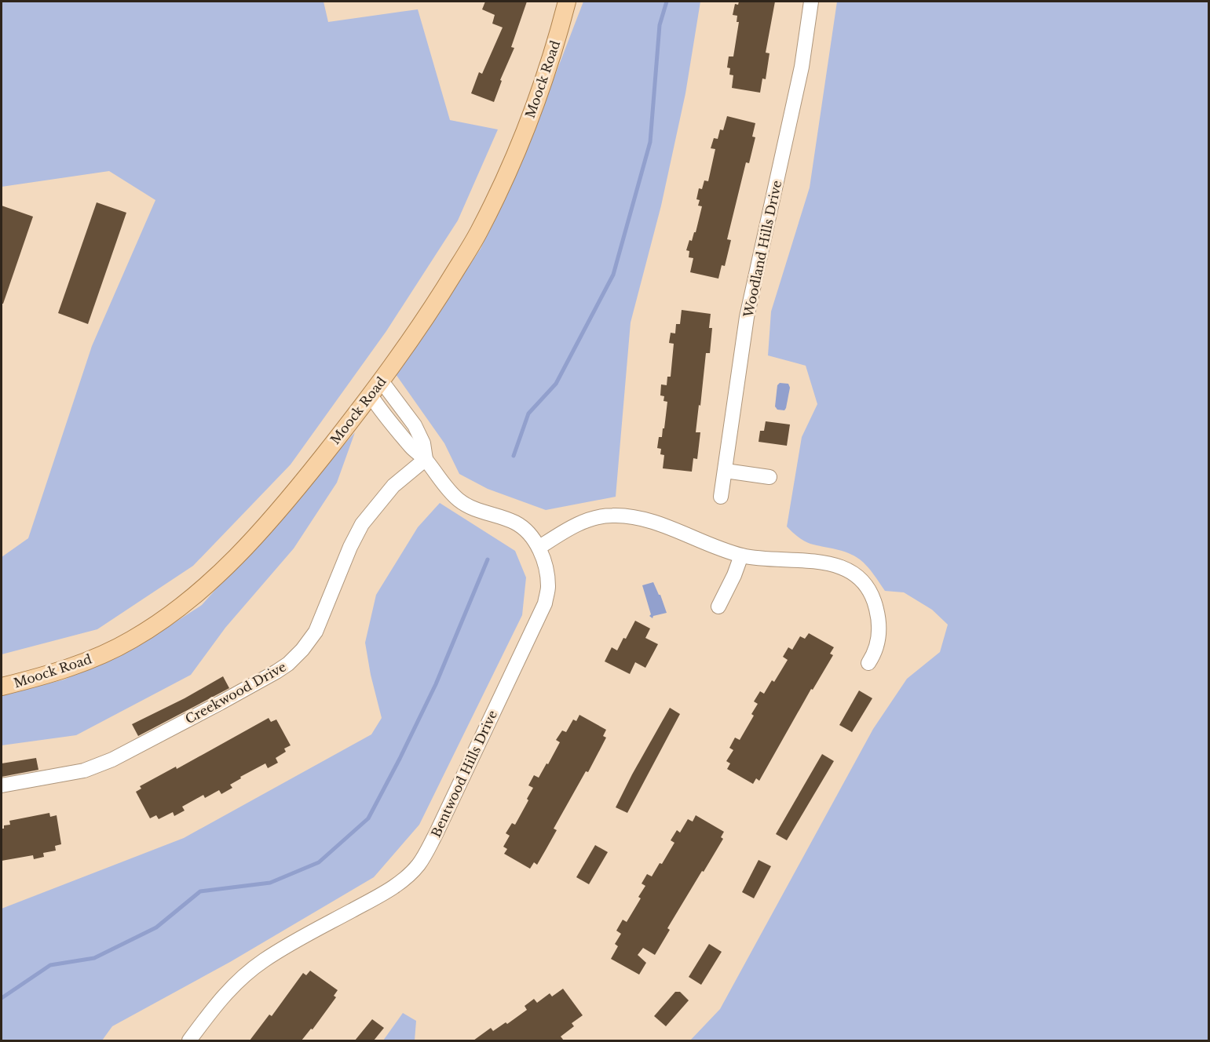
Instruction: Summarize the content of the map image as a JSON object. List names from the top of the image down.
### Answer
{
  "streets": {
    "main road": ["Moock Road"],
    "street": ["Woodland Hills Drive", "Creekwood Drive", "Bentwood Hills Drive"]
  },
  "crossings": [
    ["Moock Road", "Bentwood Hills Drive"],
    ["Creekwood Drive", "Bentwood Hills Drive"]
  ]
}
